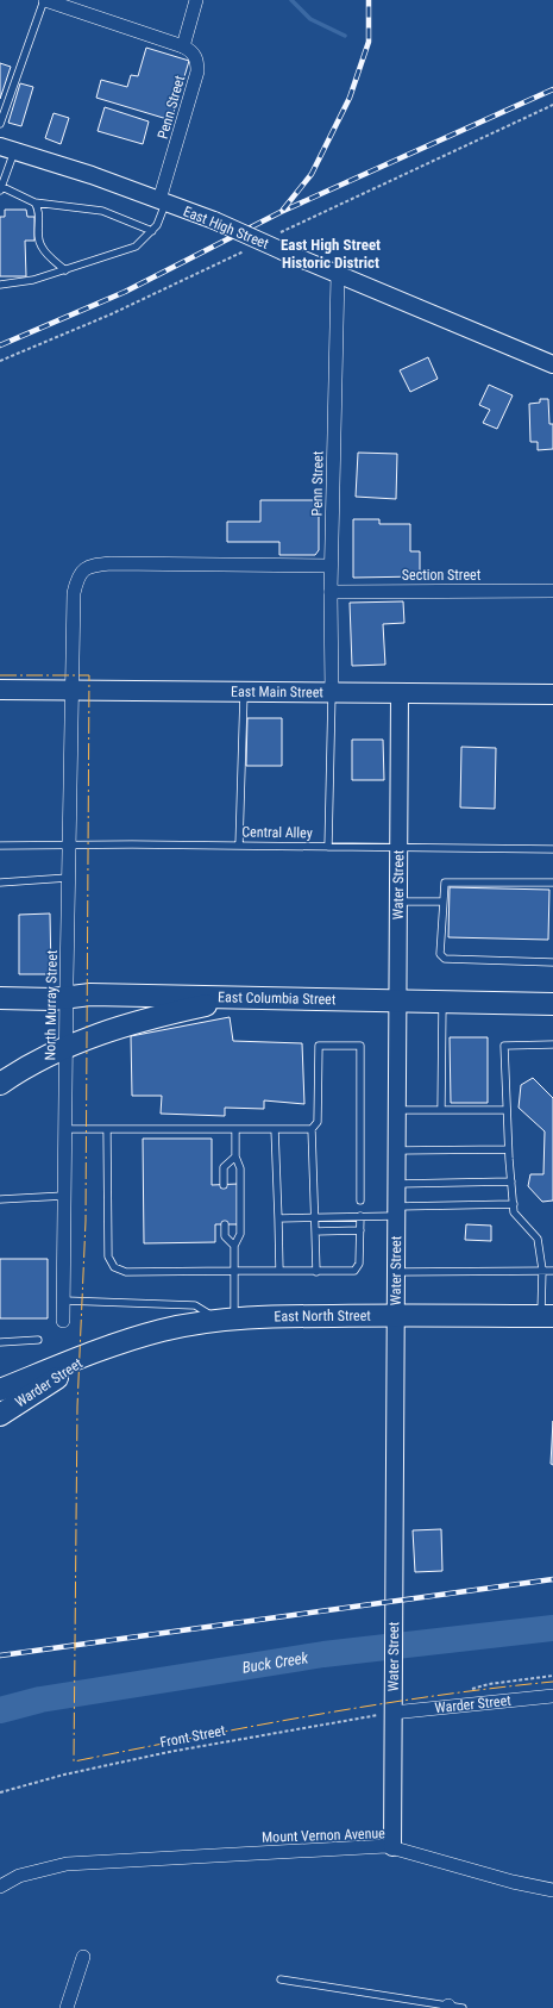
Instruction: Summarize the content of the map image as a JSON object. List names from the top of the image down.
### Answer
{
  "streets": {
    "main road": [
      "East Main Street",
      "East Columbia Street",
      "East North Street",
      "Warder Street"
    ],
    "street": [
      "Penn Street",
      "East High Street",
      "Section Street",
      "Water Street",
      "North Murray Street",
      "Mount Vernon Avenue"
    ],
    "lane": ["Central Alley"],
    "path": ["Front Street"]
  },
  "crossings": [
    ["Penn Street", "East High Street"],
    ["Penn Street", "Section Street"],
    ["Penn Street", "East Main Street"],
    ["Penn Street", "North Murray Street"],
    ["East Main Street", "Water Street"],
    ["East Main Street", "North Murray Street"],
    ["Central Alley", "Water Street"],
    ["Central Alley", "North Murray Street"],
    ["Water Street", "East Columbia Street"],
    ["Water Street", "East North Street"],
    ["Water Street", "Warder Street"],
    ["Water Street", "Front Street"],
    ["Water Street", "Mount Vernon Avenue"],
    ["East Columbia Street", "North Murray Street"],
    ["East North Street", "Warder Street"],
    ["Warder Street", "Front Street"]
  ],
  "districts": ["East High Street Historic District"],
  "water": ["Buck Creek"]
}
